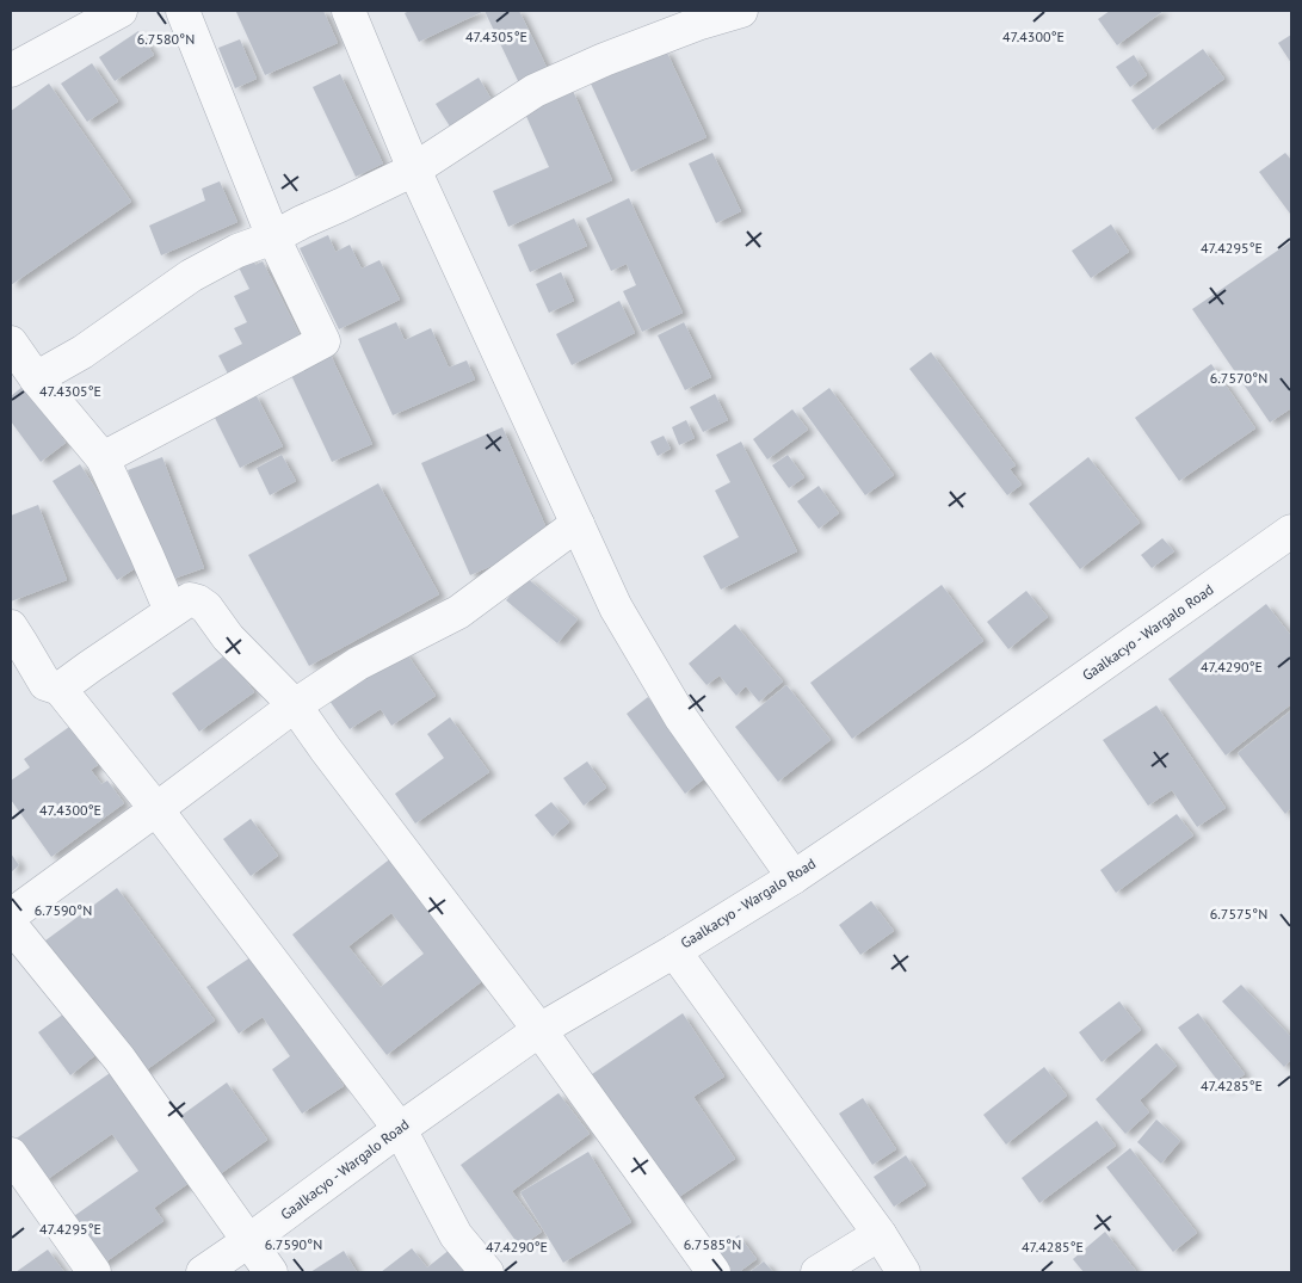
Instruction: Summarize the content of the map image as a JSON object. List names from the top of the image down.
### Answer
{
  "streets": {
    "street": ["Gaalkacyo - Wargalo Road"]
  },
  "coordinates": [
    "47.4305°E",
    "47.4300°E",
    "6.7580°N",
    "47.4295°E",
    "6.7570°N",
    "47.4290°E",
    "6.7590°N",
    "6.7575°N",
    "47.4285°E",
    "6.7585°N"
  ]
}
